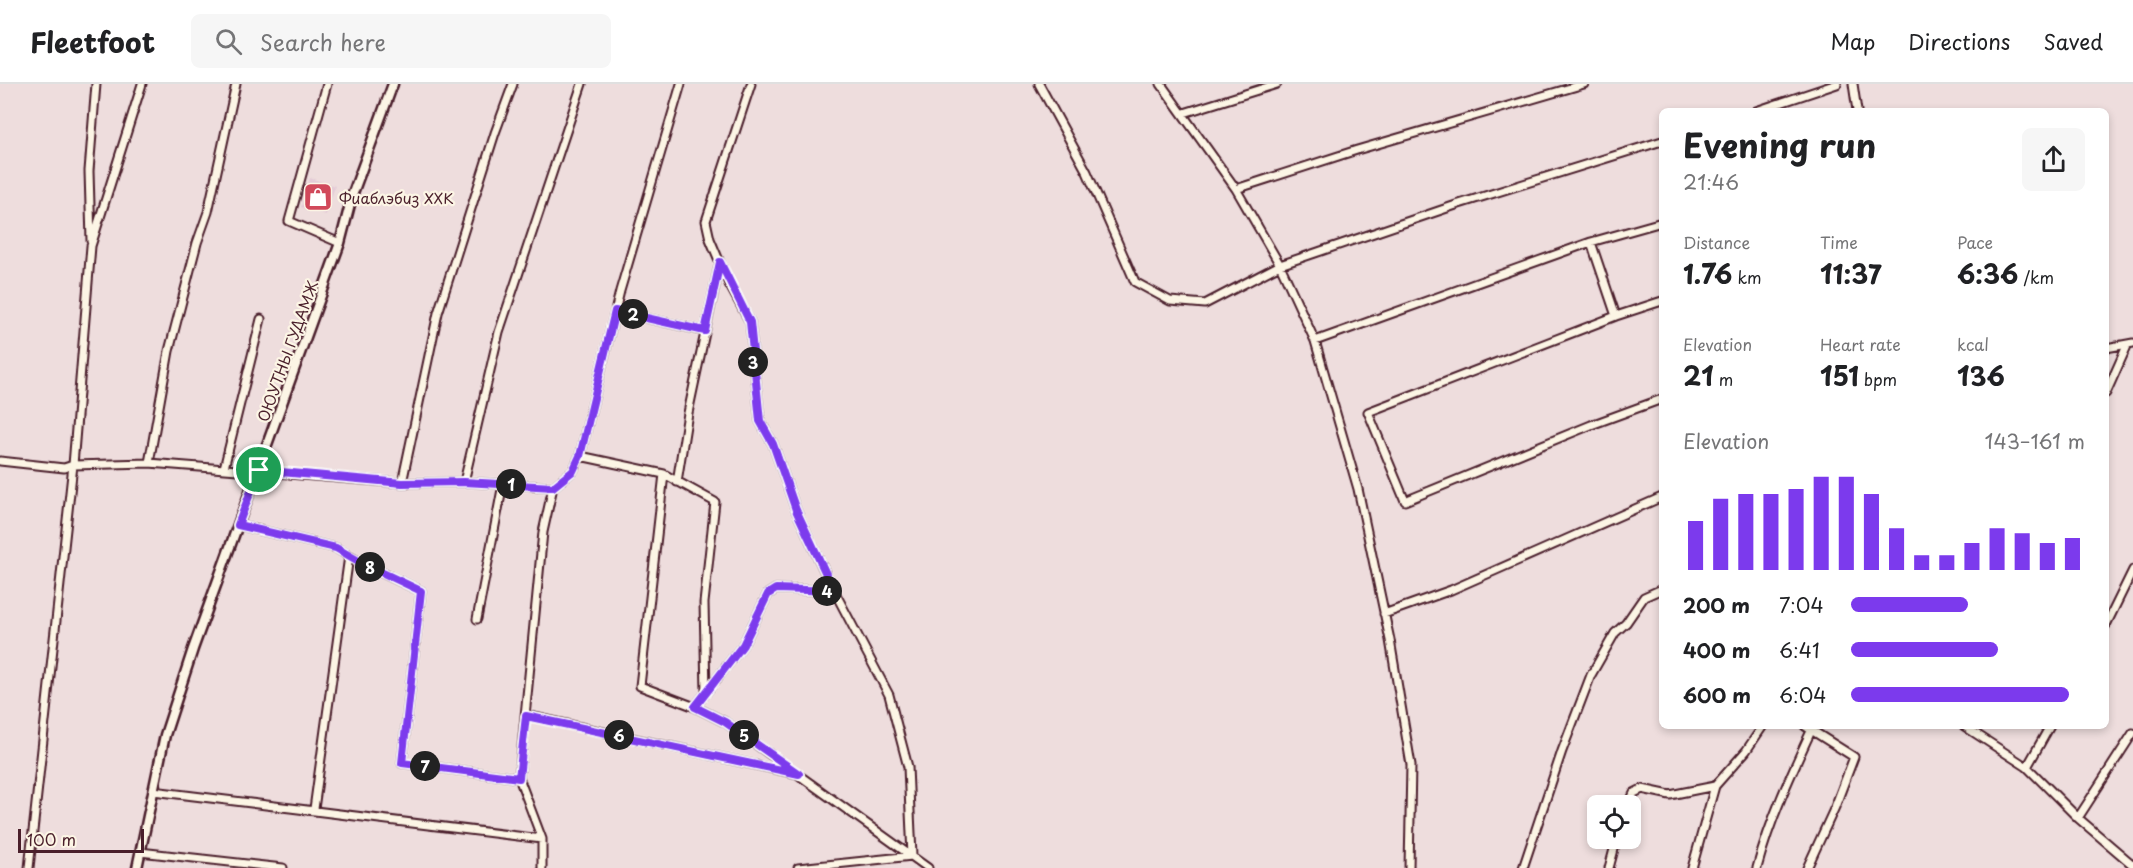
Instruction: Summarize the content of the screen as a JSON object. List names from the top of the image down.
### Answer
{
  "streets": {
    "street": ["ОЮУТНЫ ГУДАМЖ"]
  },
  "places": {
    "shop": ["Фиаблэбиз ХХК"]
  },
  "scale_bar": "100 m",
  "page": {
    "header": "Fleetfoot",
    "search": "Search here",
    "nav": ["Map", "Directions", "Saved"],
    "heading": ["Evening run", "21:46"],
    "stats": [
      ["Distance", "1.76 km"],
      ["Time", "11:37"],
      ["Pace", "6:36 /km"],
      ["Elevation", "21 m"],
      ["Heart rate", "151 bpm"],
      ["kcal", "136"]
    ],
    "pins": [
      "2",
      "3",
      "1",
      "8",
      "4",
      "5",
      "6",
      "7"
    ],
    "chart": ["Elevation", "143–161 m"],
    "list": [
      {
        "name": "200 m",
        "note": "7:04"
      },
      {
        "name": "400 m",
        "note": "6:41"
      },
      {
        "name": "600 m",
        "note": "6:04"
      }
    ],
    "scale": "100 m"
  }
}
